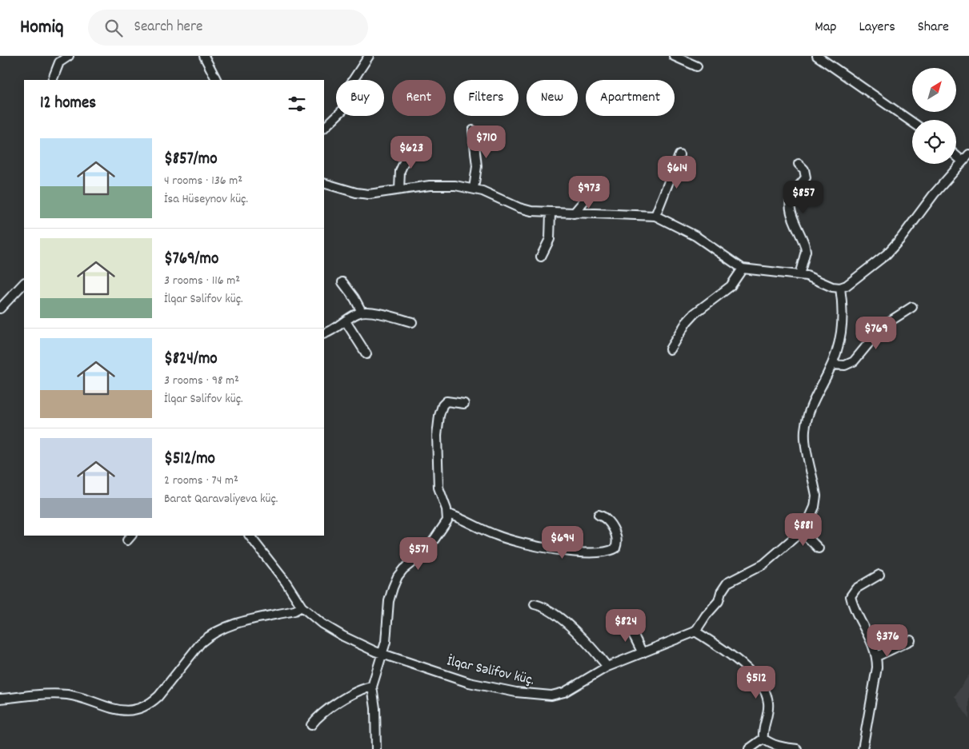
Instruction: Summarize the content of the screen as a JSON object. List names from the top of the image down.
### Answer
{
  "streets": {
    "street": ["İlqar Səlifov küç."]
  },
  "north": "top right",
  "page": {
    "header": "Homiq",
    "search": "Search here",
    "nav": ["Map", "Layers", "Share"],
    "chip": [
      "Buy",
      "Rent",
      "Filters",
      "New",
      "Apartment"
    ],
    "heading": "12 homes",
    "price": [
      "$710",
      "$623",
      "$614",
      "$973",
      "$857",
      "$769",
      "$881",
      "$694",
      "$571",
      "$824",
      "$376",
      "$512"
    ],
    "list": [
      {
        "name": "$857/mo",
        "note": "4 rooms · 136 m² · İsa Hüseynov küç."
      },
      {
        "name": "$769/mo",
        "note": "3 rooms · 116 m² · İlqar Səlifov küç."
      },
      {
        "name": "$824/mo",
        "note": "3 rooms · 98 m² · İlqar Səlifov küç."
      },
      {
        "name": "$512/mo",
        "note": "2 rooms · 74 m² · Barat Qaravəliyeva küç."
      }
    ]
  }
}
